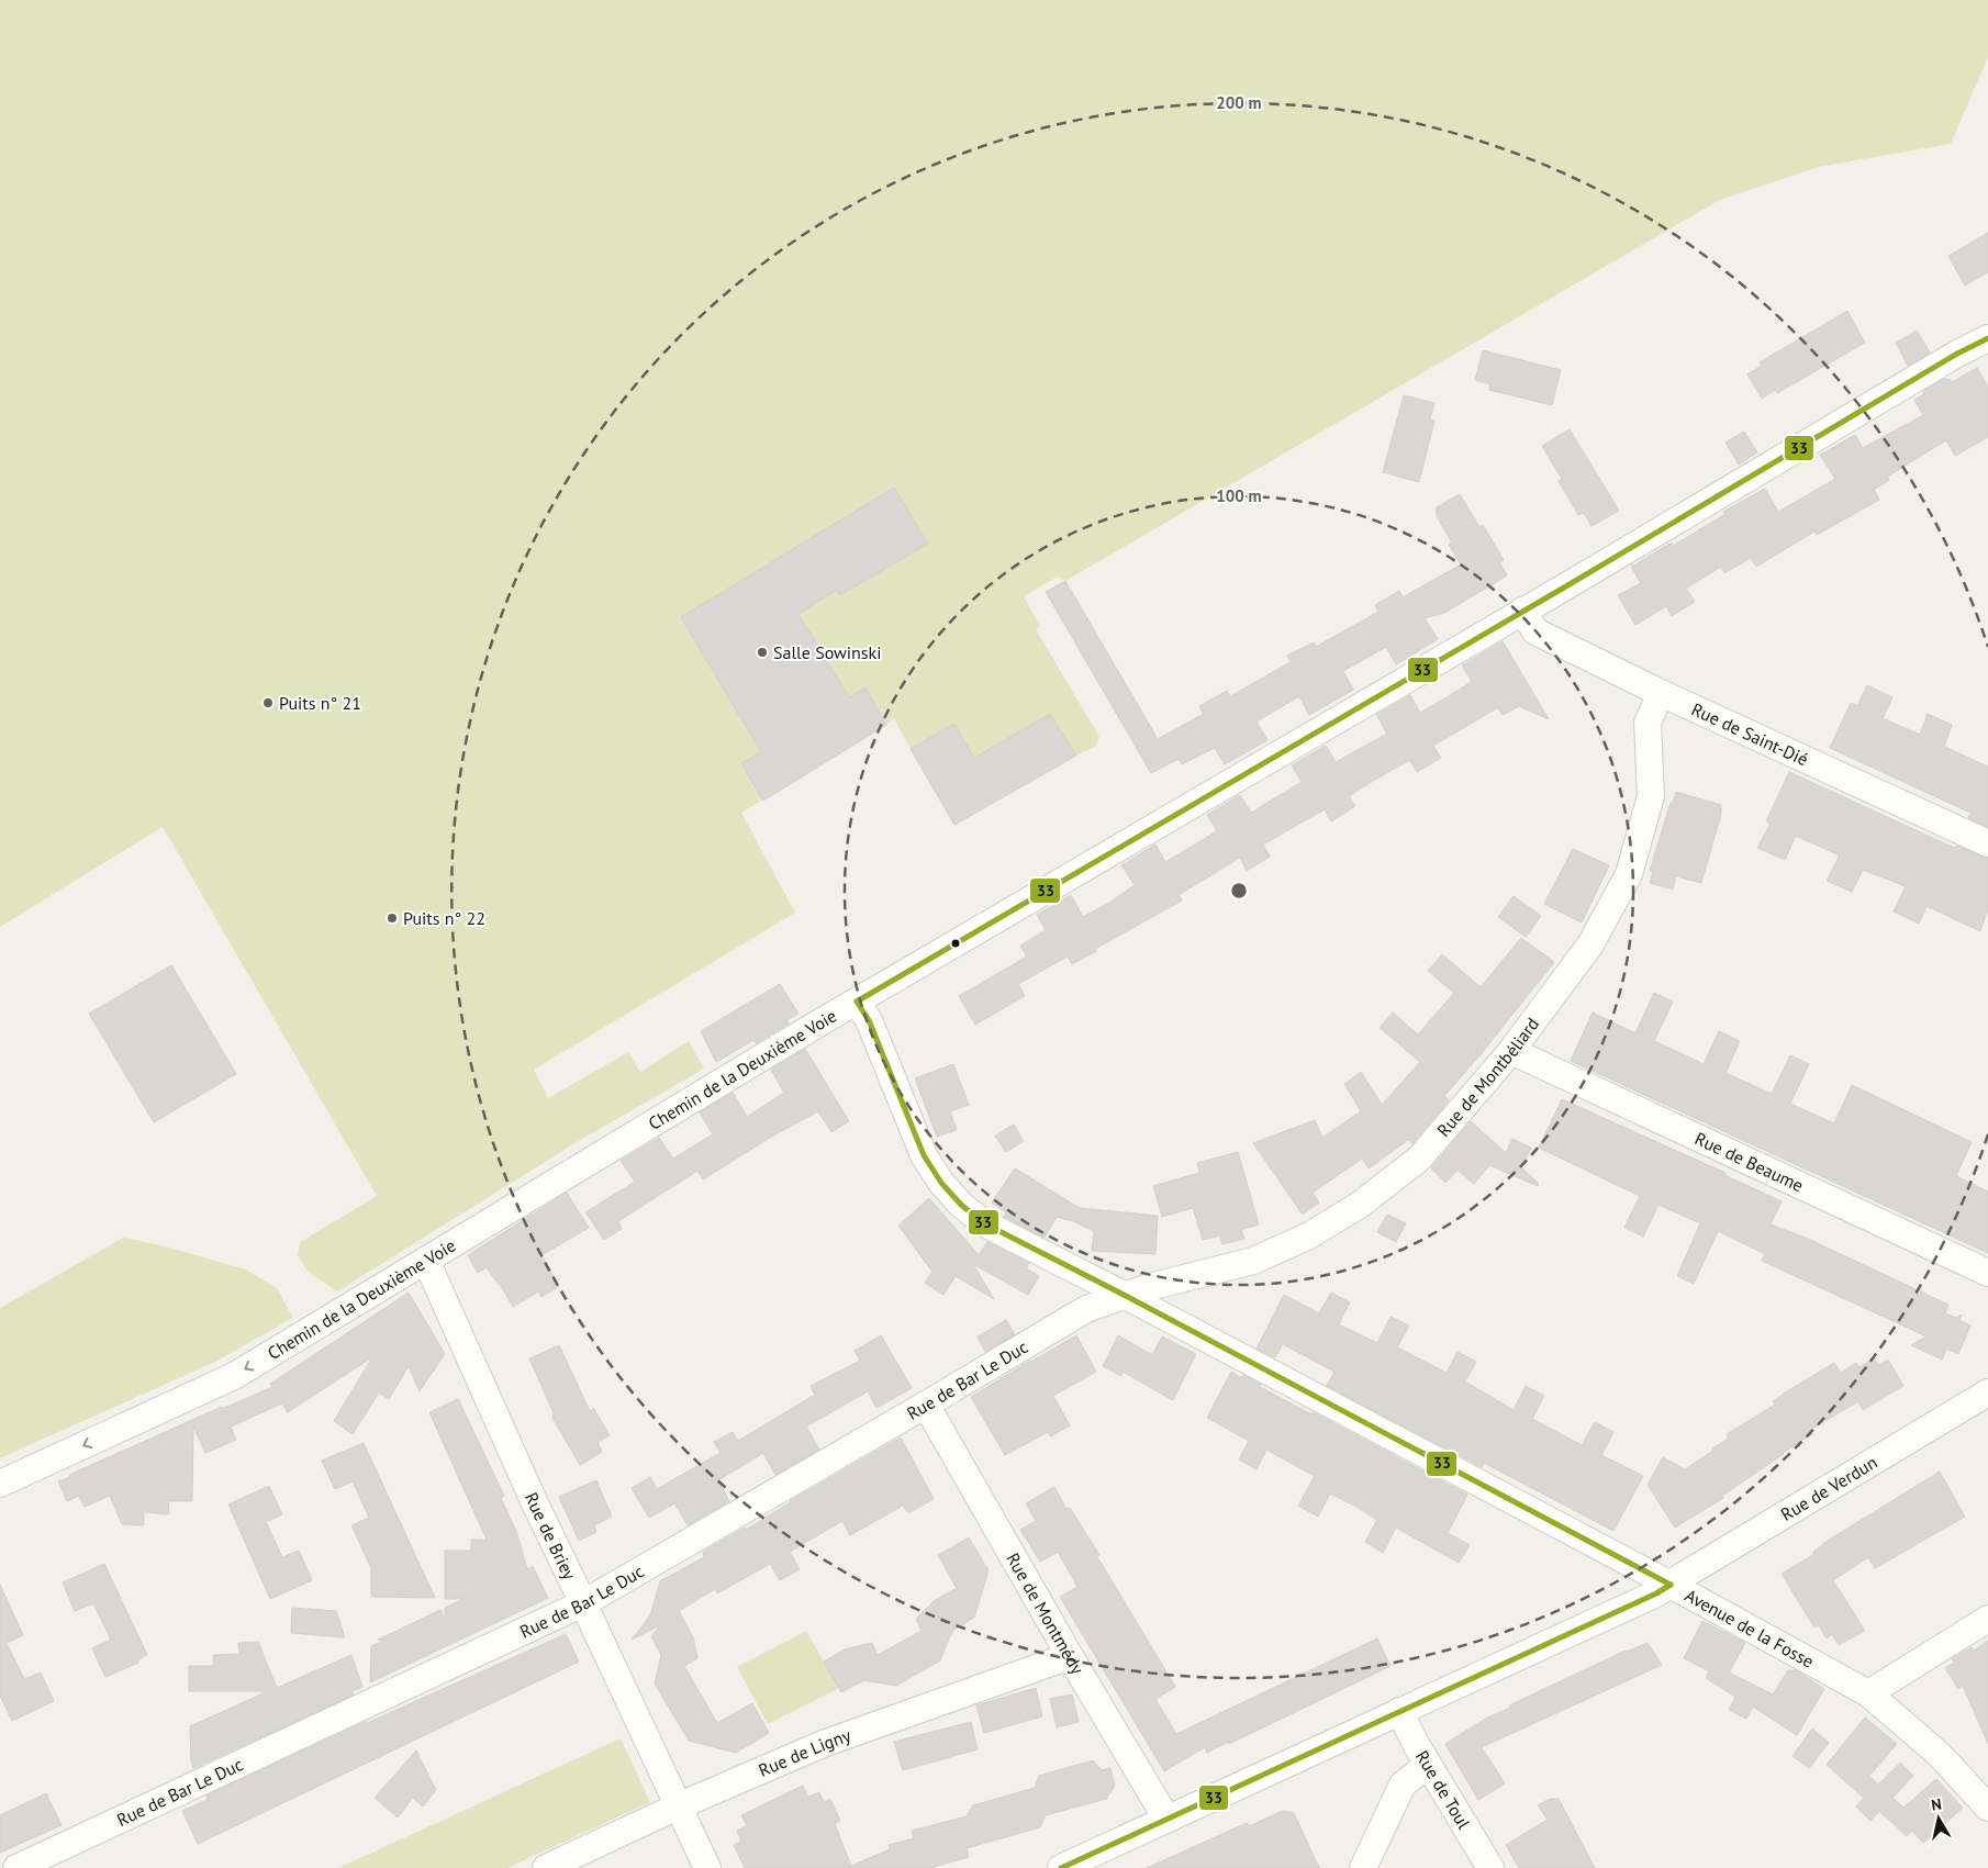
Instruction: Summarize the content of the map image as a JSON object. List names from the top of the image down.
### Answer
{
  "streets": {
    "street": [
      "Rue de Saint-Dié",
      "Chemin de la Deuxième Voie",
      "Rue de Montbéliard",
      "Rue de Beaume",
      "Rue de Bar Le Duc",
      "Rue de Verdun",
      "Rue de Briey",
      "Rue de Montmédy",
      "Avenue de la Fosse",
      "Rue de Ligny",
      "Rue de Toul"
    ]
  },
  "crossings": [
    ["Rue de Saint-Dié", "Chemin de la Deuxième Voie"],
    ["Rue de Saint-Dié", "Rue de Montbéliard"],
    ["Chemin de la Deuxième Voie", "Rue de Briey"],
    ["Chemin de la Deuxième Voie", "Avenue de la Fosse"],
    ["Rue de Montbéliard", "Rue de Beaume"],
    ["Rue de Montbéliard", "Rue de Bar Le Duc"],
    ["Rue de Montbéliard", "Avenue de la Fosse"],
    ["Rue de Bar Le Duc", "Rue de Briey"],
    ["Rue de Bar Le Duc", "Rue de Montmédy"],
    ["Rue de Bar Le Duc", "Avenue de la Fosse"],
    ["Rue de Verdun", "Rue de Montmédy"],
    ["Rue de Verdun", "Avenue de la Fosse"],
    ["Rue de Verdun", "Rue de Toul"],
    ["Rue de Briey", "Rue de Ligny"],
    ["Rue de Montmédy", "Rue de Ligny"]
  ],
  "places": ["Salle Sowinski", "Puits n° 21", "Puits n° 22"],
  "lines": ["transit line 33"],
  "north": "top",
  "rings": ["200 m", "100 m"]
}
